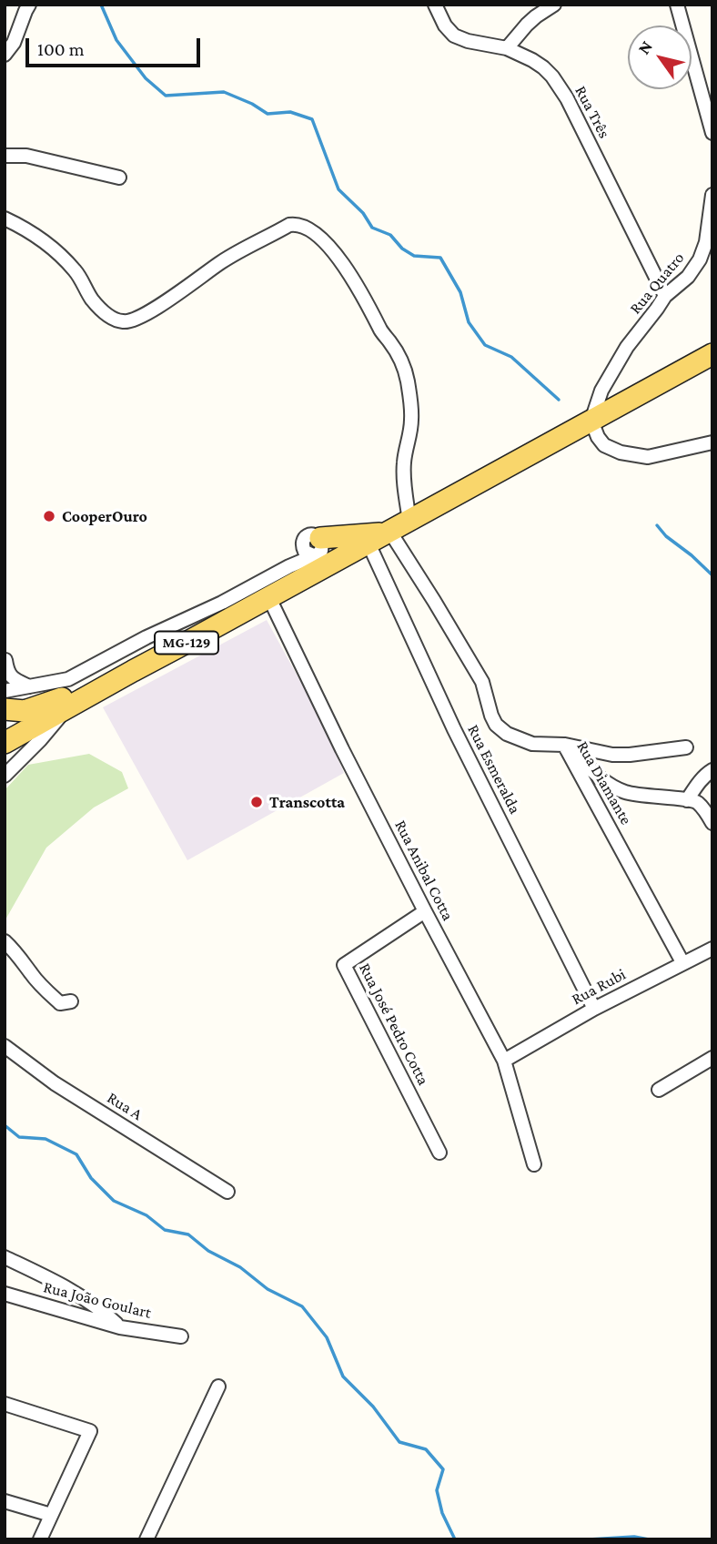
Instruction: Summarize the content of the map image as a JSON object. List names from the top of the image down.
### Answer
{
  "streets": {
    "main road": ["MG-129"],
    "street": [
      "Rua Três",
      "Rua Quatro",
      "Rua Esmeralda",
      "Rua Diamante",
      "Rua Anibal Cotta",
      "Rua Rubi",
      "Rua José Pedro Cotta",
      "Rua A",
      "Rua João Goulart"
    ]
  },
  "crossings": [
    ["Rua Três", "Rua Quatro"],
    ["Rua Quatro", "MG-129"],
    ["MG-129", "Rua Esmeralda"],
    ["MG-129", "Rua Diamante"],
    ["MG-129", "Rua Anibal Cotta"],
    ["Rua Esmeralda", "Rua Diamante"],
    ["Rua Esmeralda", "Rua Rubi"],
    ["Rua Diamante", "Rua Rubi"],
    ["Rua Anibal Cotta", "Rua Rubi"],
    ["Rua Anibal Cotta", "Rua José Pedro Cotta"]
  ],
  "places": ["CooperOuro", "Transcotta"],
  "scale_bar": "100 m",
  "north": "top left"
}
